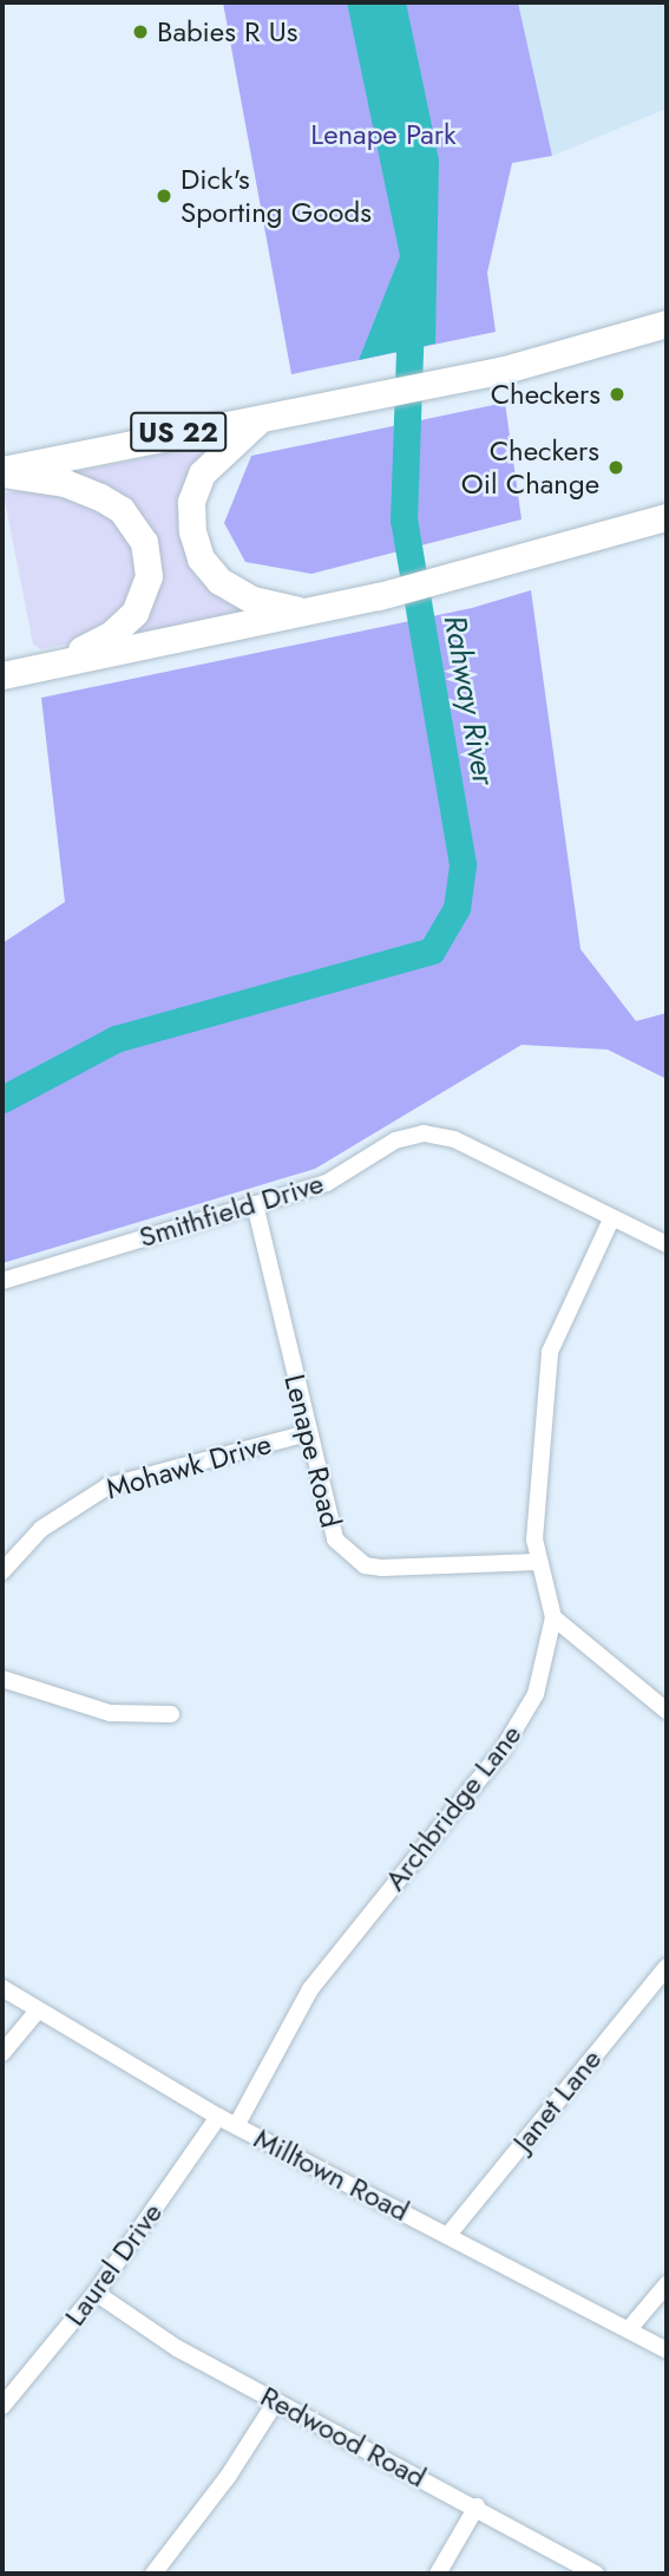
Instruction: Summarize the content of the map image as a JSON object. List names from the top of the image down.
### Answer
{
  "streets": {
    "highway": ["US 22"],
    "street": [
      "Smithfield Drive",
      "Lenape Road",
      "Mohawk Drive",
      "Archbridge Lane",
      "Janet Lane",
      "Milltown Road",
      "Laurel Drive",
      "Redwood Road"
    ]
  },
  "crossings": [
    ["Smithfield Drive", "Lenape Road"],
    ["Smithfield Drive", "Archbridge Lane"],
    ["Lenape Road", "Mohawk Drive"],
    ["Lenape Road", "Archbridge Lane"],
    ["Archbridge Lane", "Milltown Road"],
    ["Janet Lane", "Milltown Road"],
    ["Milltown Road", "Laurel Drive"],
    ["Laurel Drive", "Redwood Road"]
  ],
  "water": ["Rahway River"],
  "parks": ["Lenape Park"],
  "places": [
    "Babies R Us",
    "Dick's Sporting Goods",
    "Checkers",
    "Checkers Oil Change"
  ]
}
